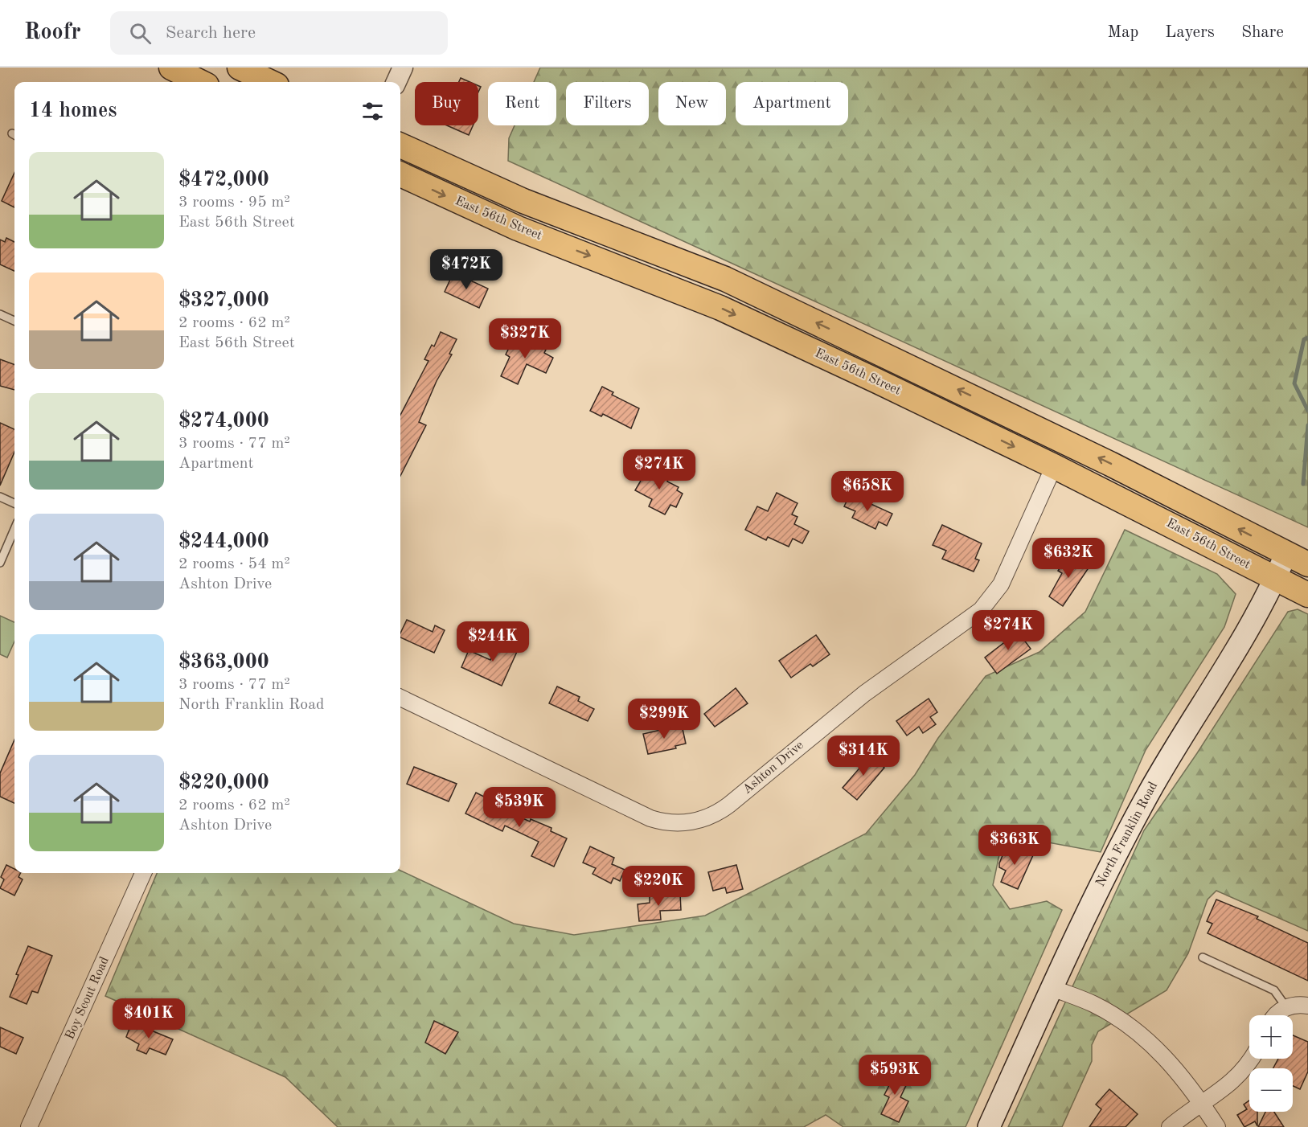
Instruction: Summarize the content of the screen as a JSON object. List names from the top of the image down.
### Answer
{
  "streets": {
    "main road": ["East 56th Street", "North Franklin Road"],
    "street": ["Ashton Drive", "Boy Scout Road"]
  },
  "crossings": [
    ["East 56th Street", "Ashton Drive"],
    ["East 56th Street", "North Franklin Road"]
  ],
  "page": {
    "header": "Roofr",
    "search": "Search here",
    "nav": ["Map", "Layers", "Share"],
    "chip": [
      "Buy",
      "Rent",
      "Filters",
      "New",
      "Apartment"
    ],
    "heading": "14 homes",
    "list": [
      {
        "name": "$472,000",
        "note": "3 rooms · 95 m² · East 56th Street"
      },
      {
        "name": "$327,000",
        "note": "2 rooms · 62 m² · East 56th Street"
      },
      {
        "name": "$274,000",
        "note": "3 rooms · 77 m² · Apartment"
      },
      {
        "name": "$244,000",
        "note": "2 rooms · 54 m² · Ashton Drive"
      },
      {
        "name": "$363,000",
        "note": "3 rooms · 77 m² · North Franklin Road"
      },
      {
        "name": "$220,000",
        "note": "2 rooms · 62 m² · Ashton Drive"
      }
    ],
    "price": [
      "$472K",
      "$327K",
      "$274K",
      "$658K",
      "$632K",
      "$274K",
      "$244K",
      "$299K",
      "$314K",
      "$539K",
      "$363K",
      "$220K",
      "$401K",
      "$593K"
    ],
    "map_buttons": ["+", "−"]
  }
}
